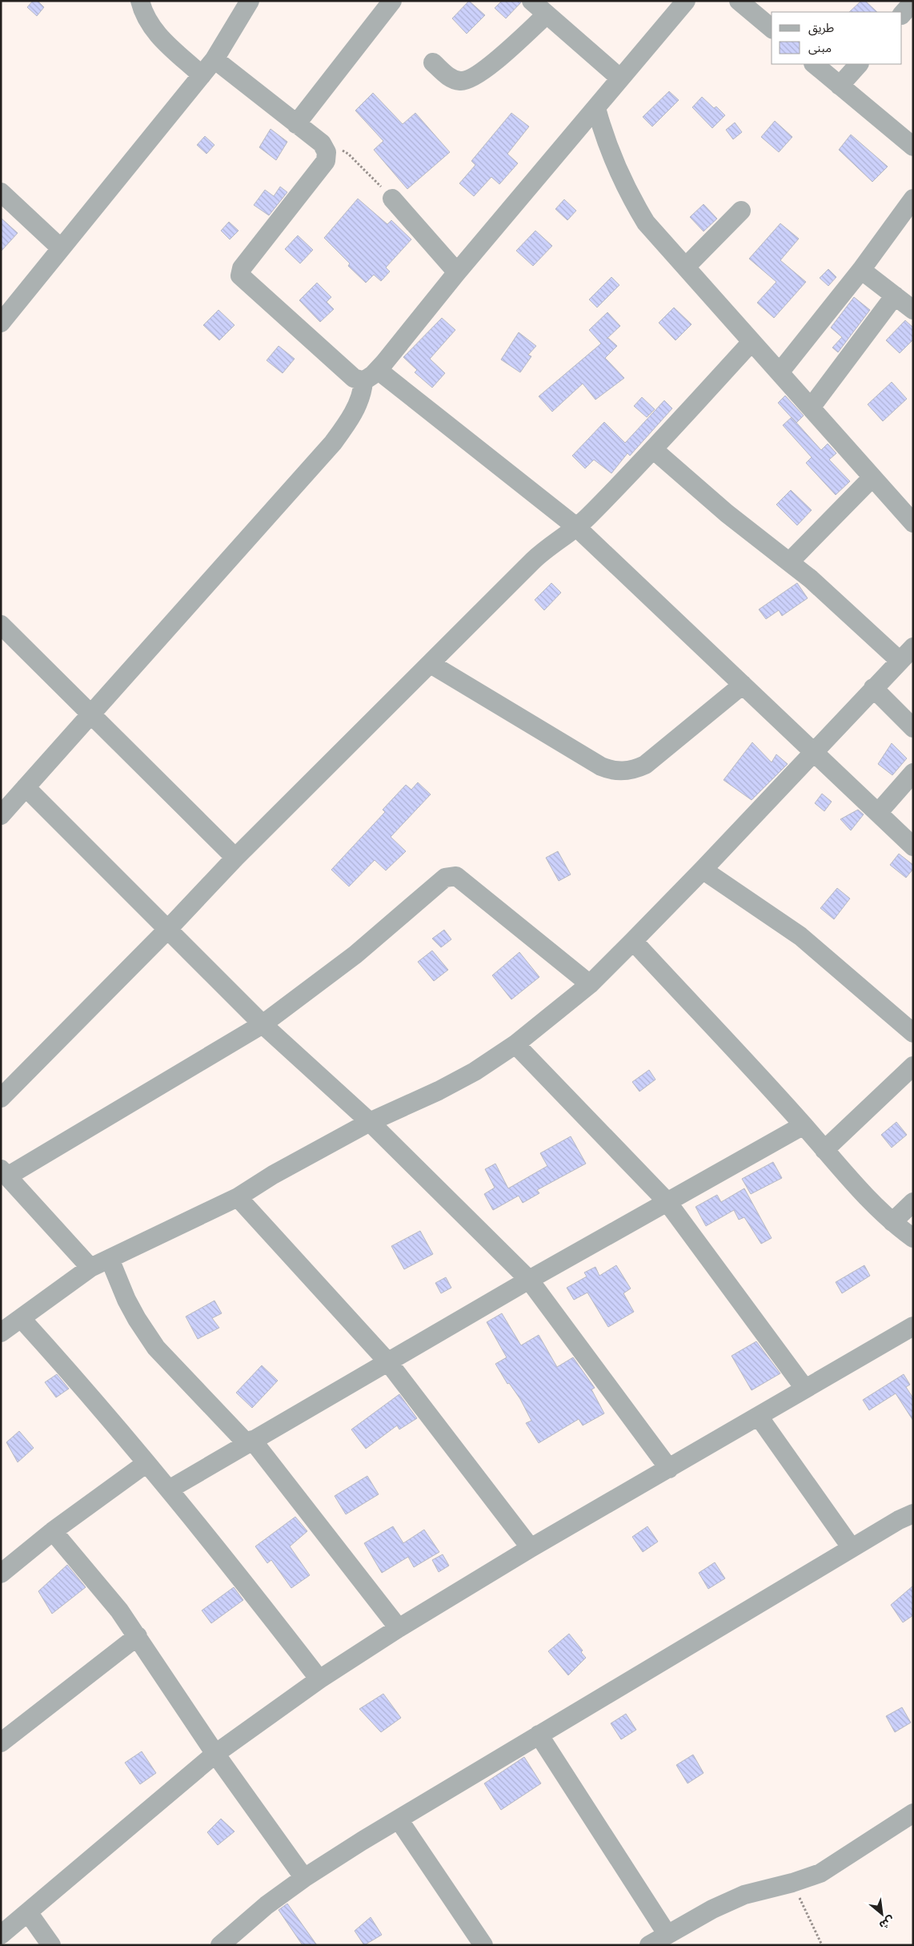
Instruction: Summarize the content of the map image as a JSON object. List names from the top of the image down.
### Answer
{
  "legend": ["طريق", "مبنى"],
  "north": "bottom right"
}
